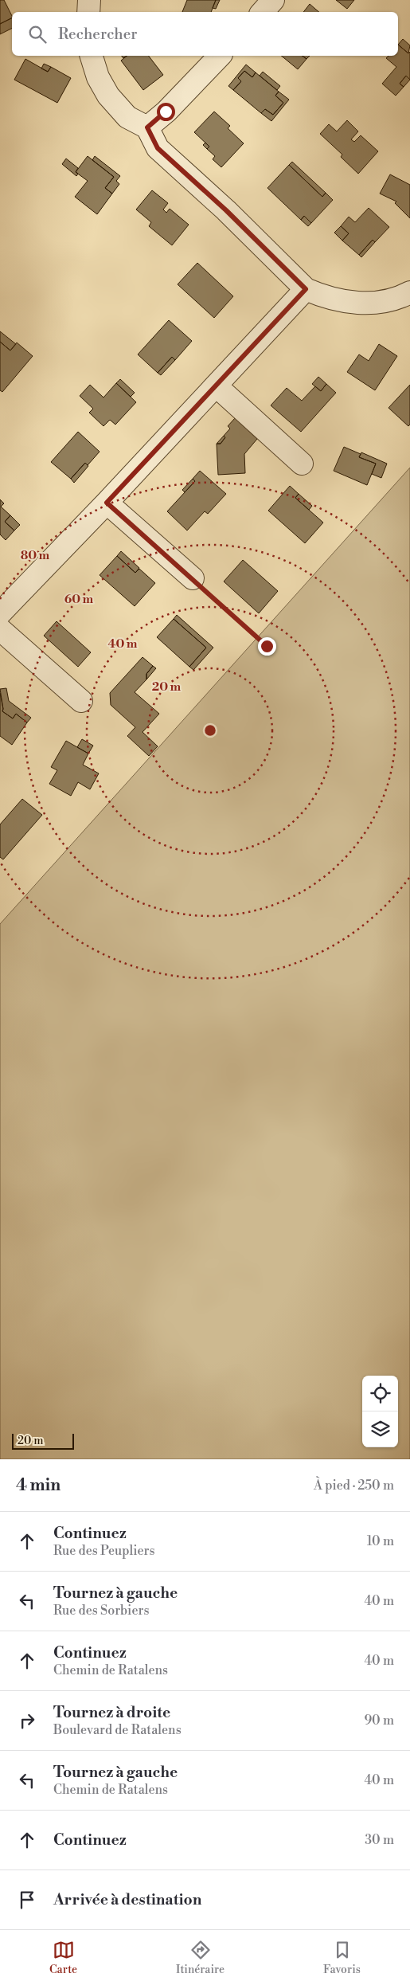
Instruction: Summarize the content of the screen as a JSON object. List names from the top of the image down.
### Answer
{
  "scale_bar": "20 m",
  "page": {
    "search": "Rechercher",
    "scale": "20 m",
    "heading": ["4 min", "À pied · 250 m"],
    "list": [
      ["Continuez", "Rue des Peupliers", "10 m"],
      ["Tournez à gauche", "Rue des Sorbiers", "40 m"],
      ["Continuez", "Chemin de Ratalens", "40 m"],
      ["Tournez à droite", "Boulevard de Ratalens", "90 m"],
      ["Tournez à gauche", "Chemin de Ratalens", "40 m"],
      ["Continuez", "30 m"],
      "Arrivée à destination"
    ],
    "nav": ["Carte", "Itinéraire", "Favoris"]
  },
  "rings": [
    "80 m",
    "60 m",
    "40 m",
    "20 m"
  ]
}
